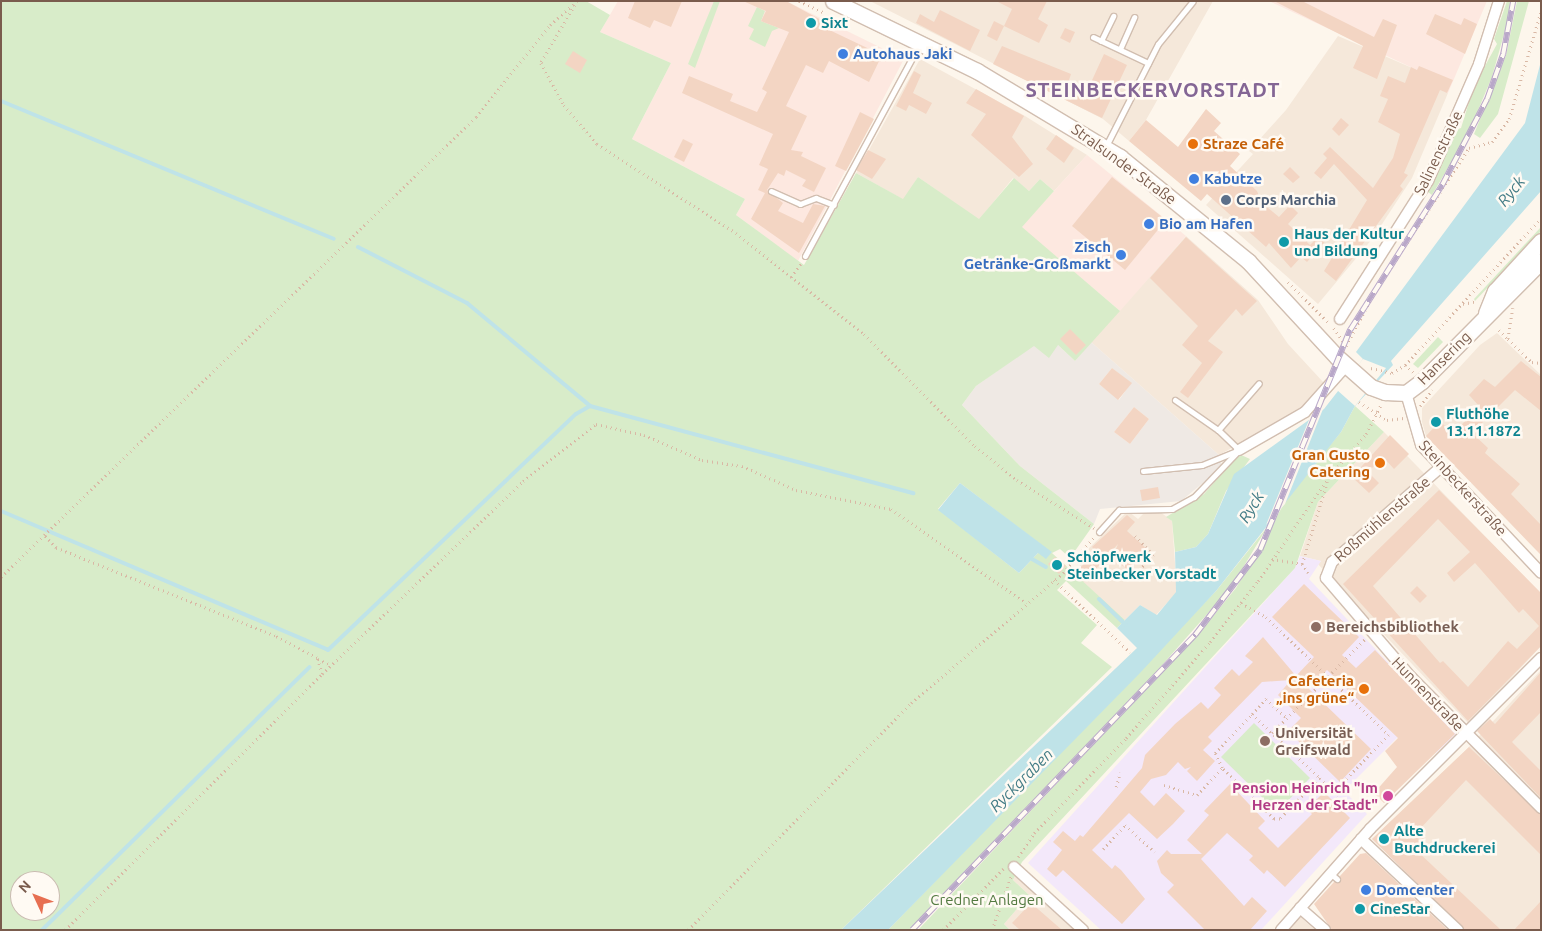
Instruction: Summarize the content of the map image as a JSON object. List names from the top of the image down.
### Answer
{
  "streets": {
    "main road": ["Stralsunder Straße", "Hansering"],
    "street": [
      "Salinenstraße",
      "Steinbeckerstraße",
      "Roßmühlenstraße",
      "Hunnenstraße"
    ]
  },
  "crossings": [
    ["Stralsunder Straße", "Hansering"],
    ["Hansering", "Steinbeckerstraße"],
    ["Steinbeckerstraße", "Roßmühlenstraße"],
    ["Roßmühlenstraße", "Hunnenstraße"]
  ],
  "districts": ["STEINBECKERVORSTADT"],
  "water": ["Ryck", "Ryckgraben"],
  "parks": ["Credner Anlagen"],
  "places": [
    "Sixt",
    "Autohaus Jaki",
    "Straze Café",
    "Kabutze",
    "Corps Marchia",
    "Bio am Hafen",
    "Haus der Kultur und Bildung",
    "Zisch Getränke-Großmarkt",
    "Fluthöhe 13.11.1872",
    "Gran Gusto Catering",
    "Schöpfwerk Steinbecker Vorstadt",
    "Bereichsbibliothek",
    "Cafeteria „ins grüne“",
    "Universität Greifswald",
    "Pension Heinrich \"Im Herzen der Stadt\"",
    "Alte Buchdruckerei",
    "Domcenter",
    "CineStar"
  ],
  "north": "top left"
}
